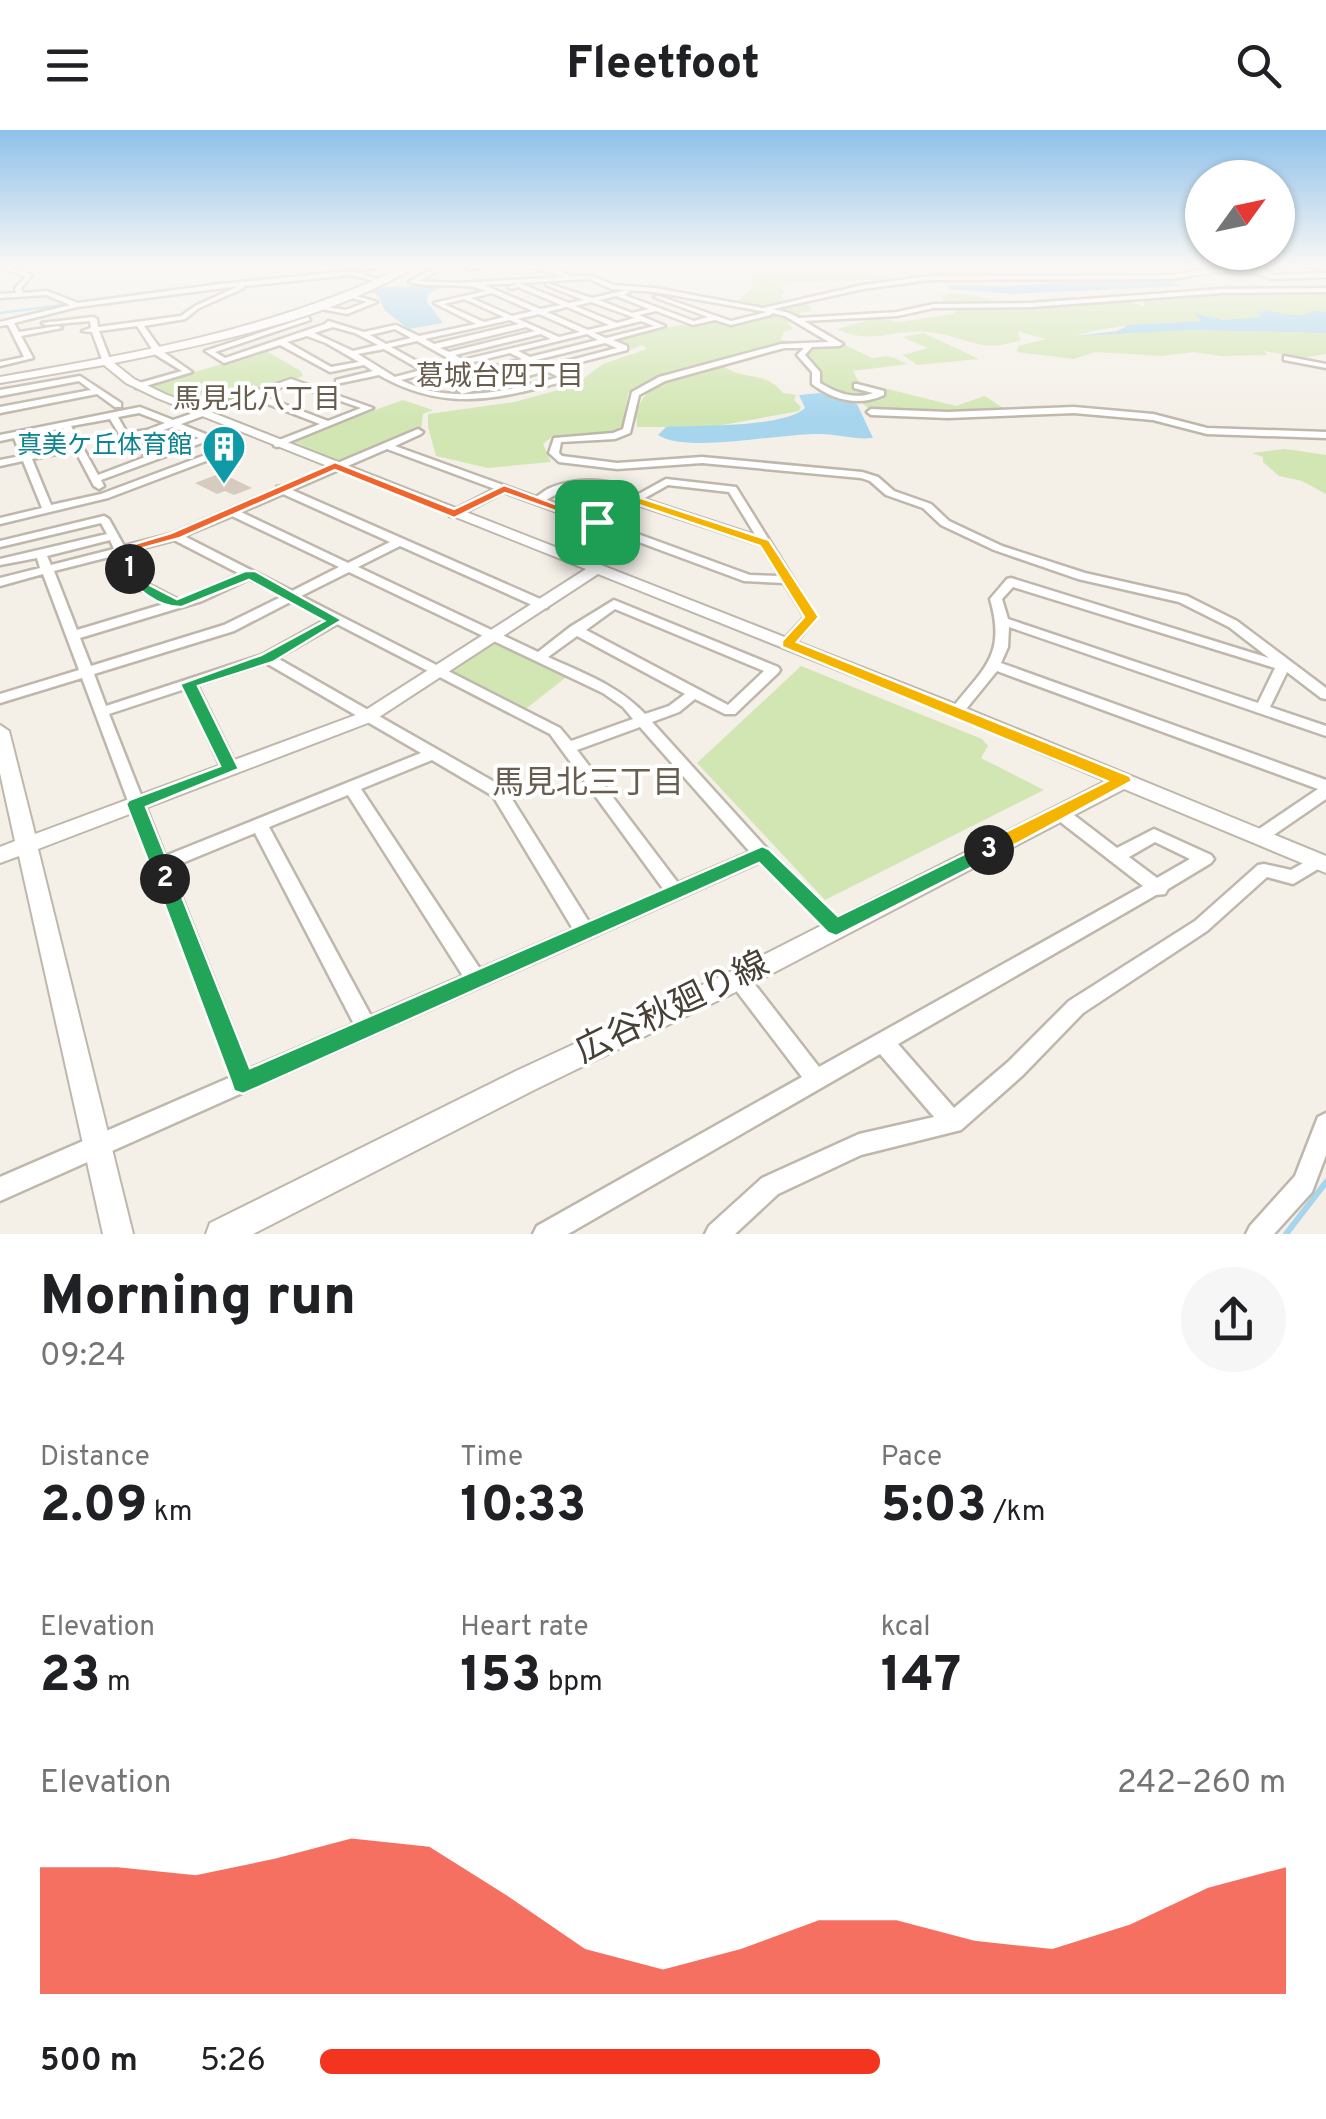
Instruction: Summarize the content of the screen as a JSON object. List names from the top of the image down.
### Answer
{
  "streets": {
    "street": ["広谷秋廻り線"]
  },
  "districts": ["葛城台四丁目", "馬見北八丁目", "馬見北三丁目"],
  "places": {
    "building": ["真美ケ丘体育館"]
  },
  "north": "top right",
  "page": {
    "header": "Fleetfoot",
    "pins": ["1", "3", "2"],
    "heading": ["Morning run", "09:24"],
    "stats": [
      ["Distance", "2.09 km"],
      ["Time", "10:33"],
      ["Pace", "5:03 /km"],
      ["Elevation", "23 m"],
      ["Heart rate", "153 bpm"],
      ["kcal", "147"]
    ],
    "chart": ["Elevation", "242–260 m"],
    "list": [
      {
        "name": "500 m",
        "note": "5:26"
      }
    ]
  }
}
